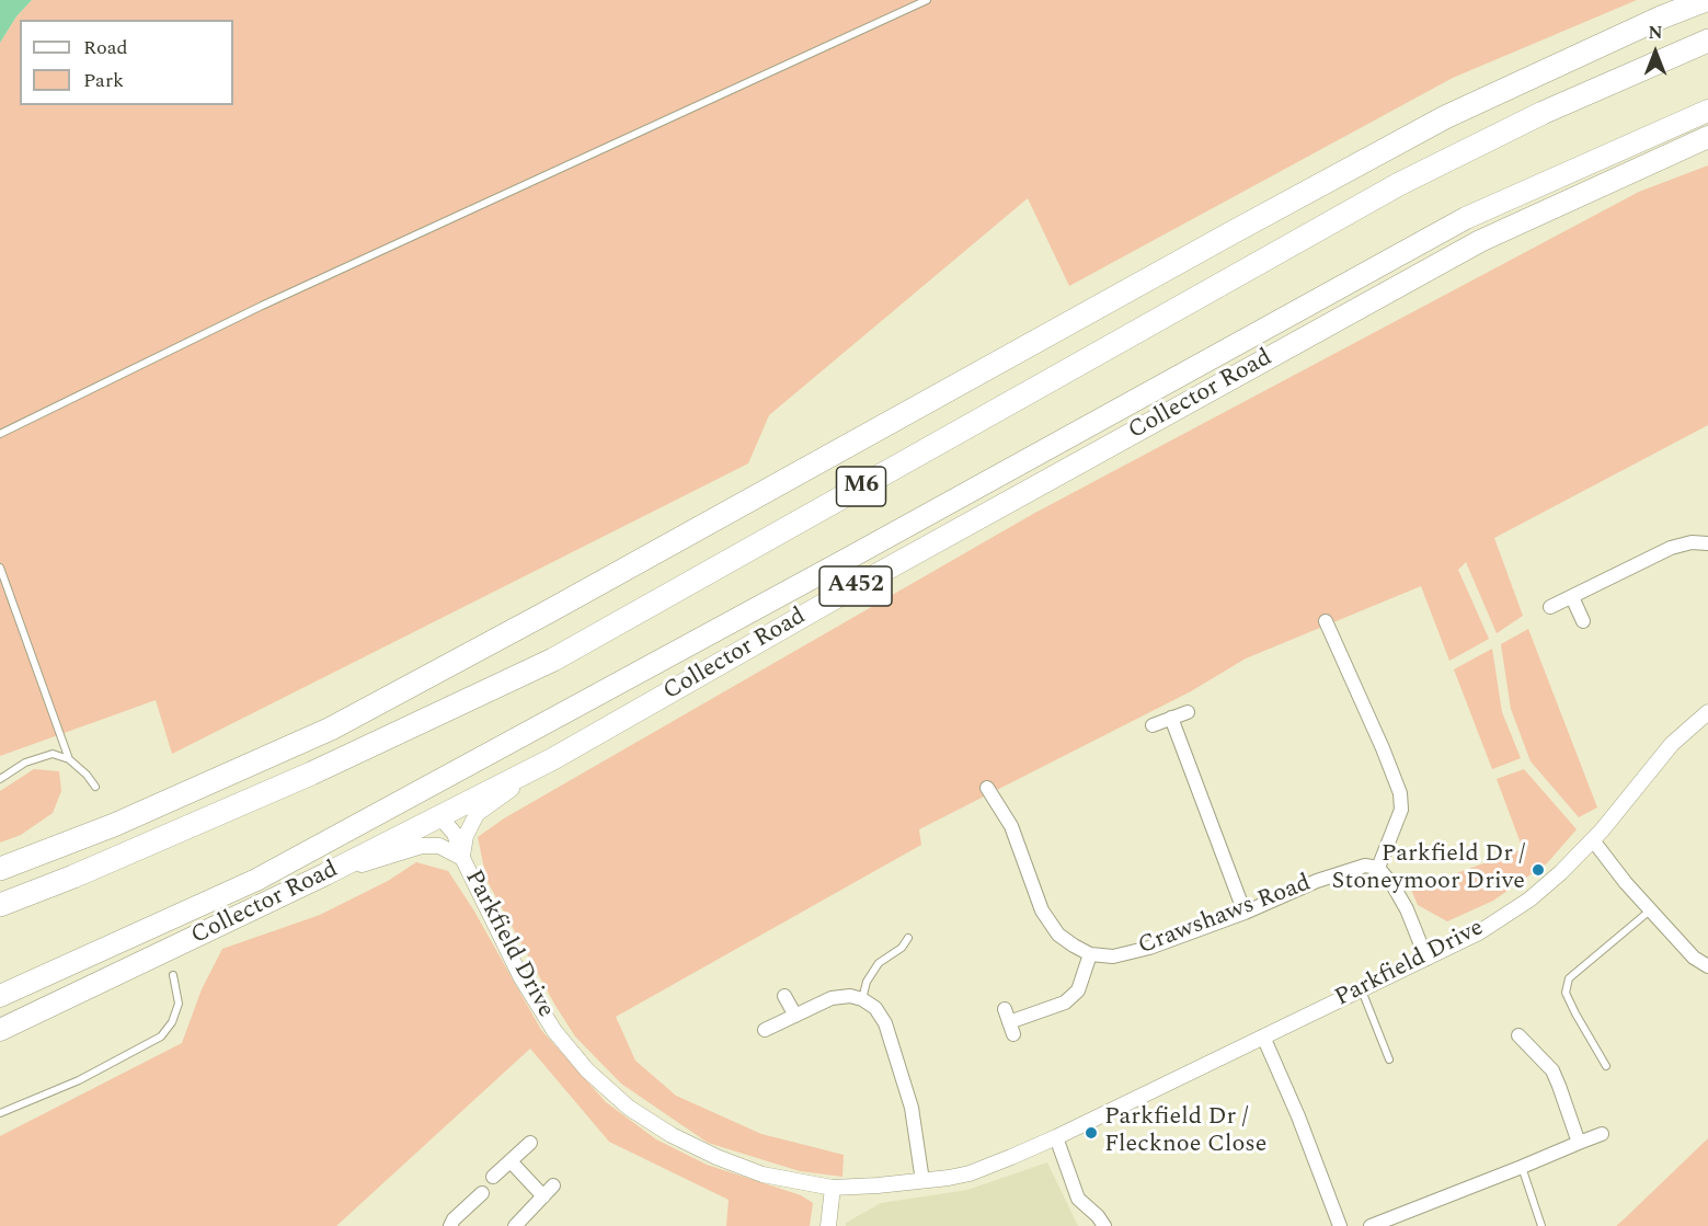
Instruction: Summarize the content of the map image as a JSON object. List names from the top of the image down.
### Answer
{
  "streets": {
    "highway": ["Collector Road", "M6", "A452"],
    "street": ["Crawshaws Road", "Parkfield Drive"]
  },
  "crossings": [
    ["Collector Road", "Parkfield Drive"]
  ],
  "places": ["Parkfield Dr / Stoneymoor Drive", "Parkfield Dr / Flecknoe Close"],
  "legend": ["Road", "Park"],
  "north": "top"
}
